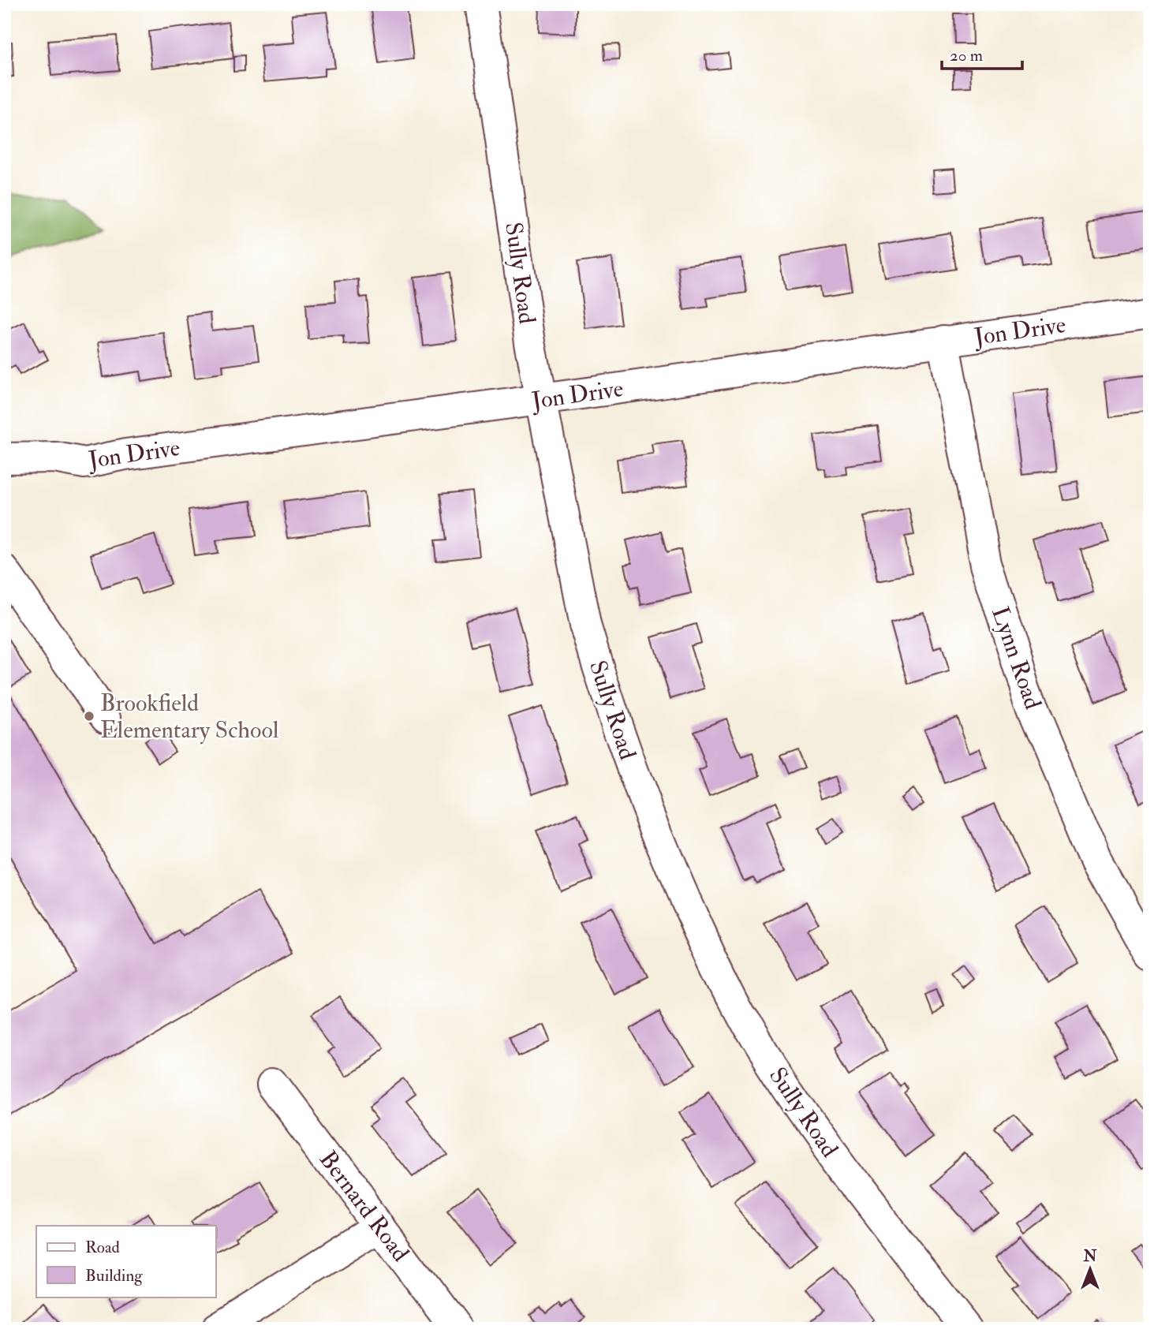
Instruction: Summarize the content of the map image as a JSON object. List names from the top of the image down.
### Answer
{
  "streets": {
    "street": [
      "Sully Road",
      "Jon Drive",
      "Lynn Road",
      "Bernard Road"
    ]
  },
  "crossings": [
    ["Sully Road", "Jon Drive"],
    ["Jon Drive", "Lynn Road"]
  ],
  "places": ["Brookfield Elementary School"],
  "legend": ["Road", "Building"],
  "scale_bar": "20 m",
  "north": "top"
}
